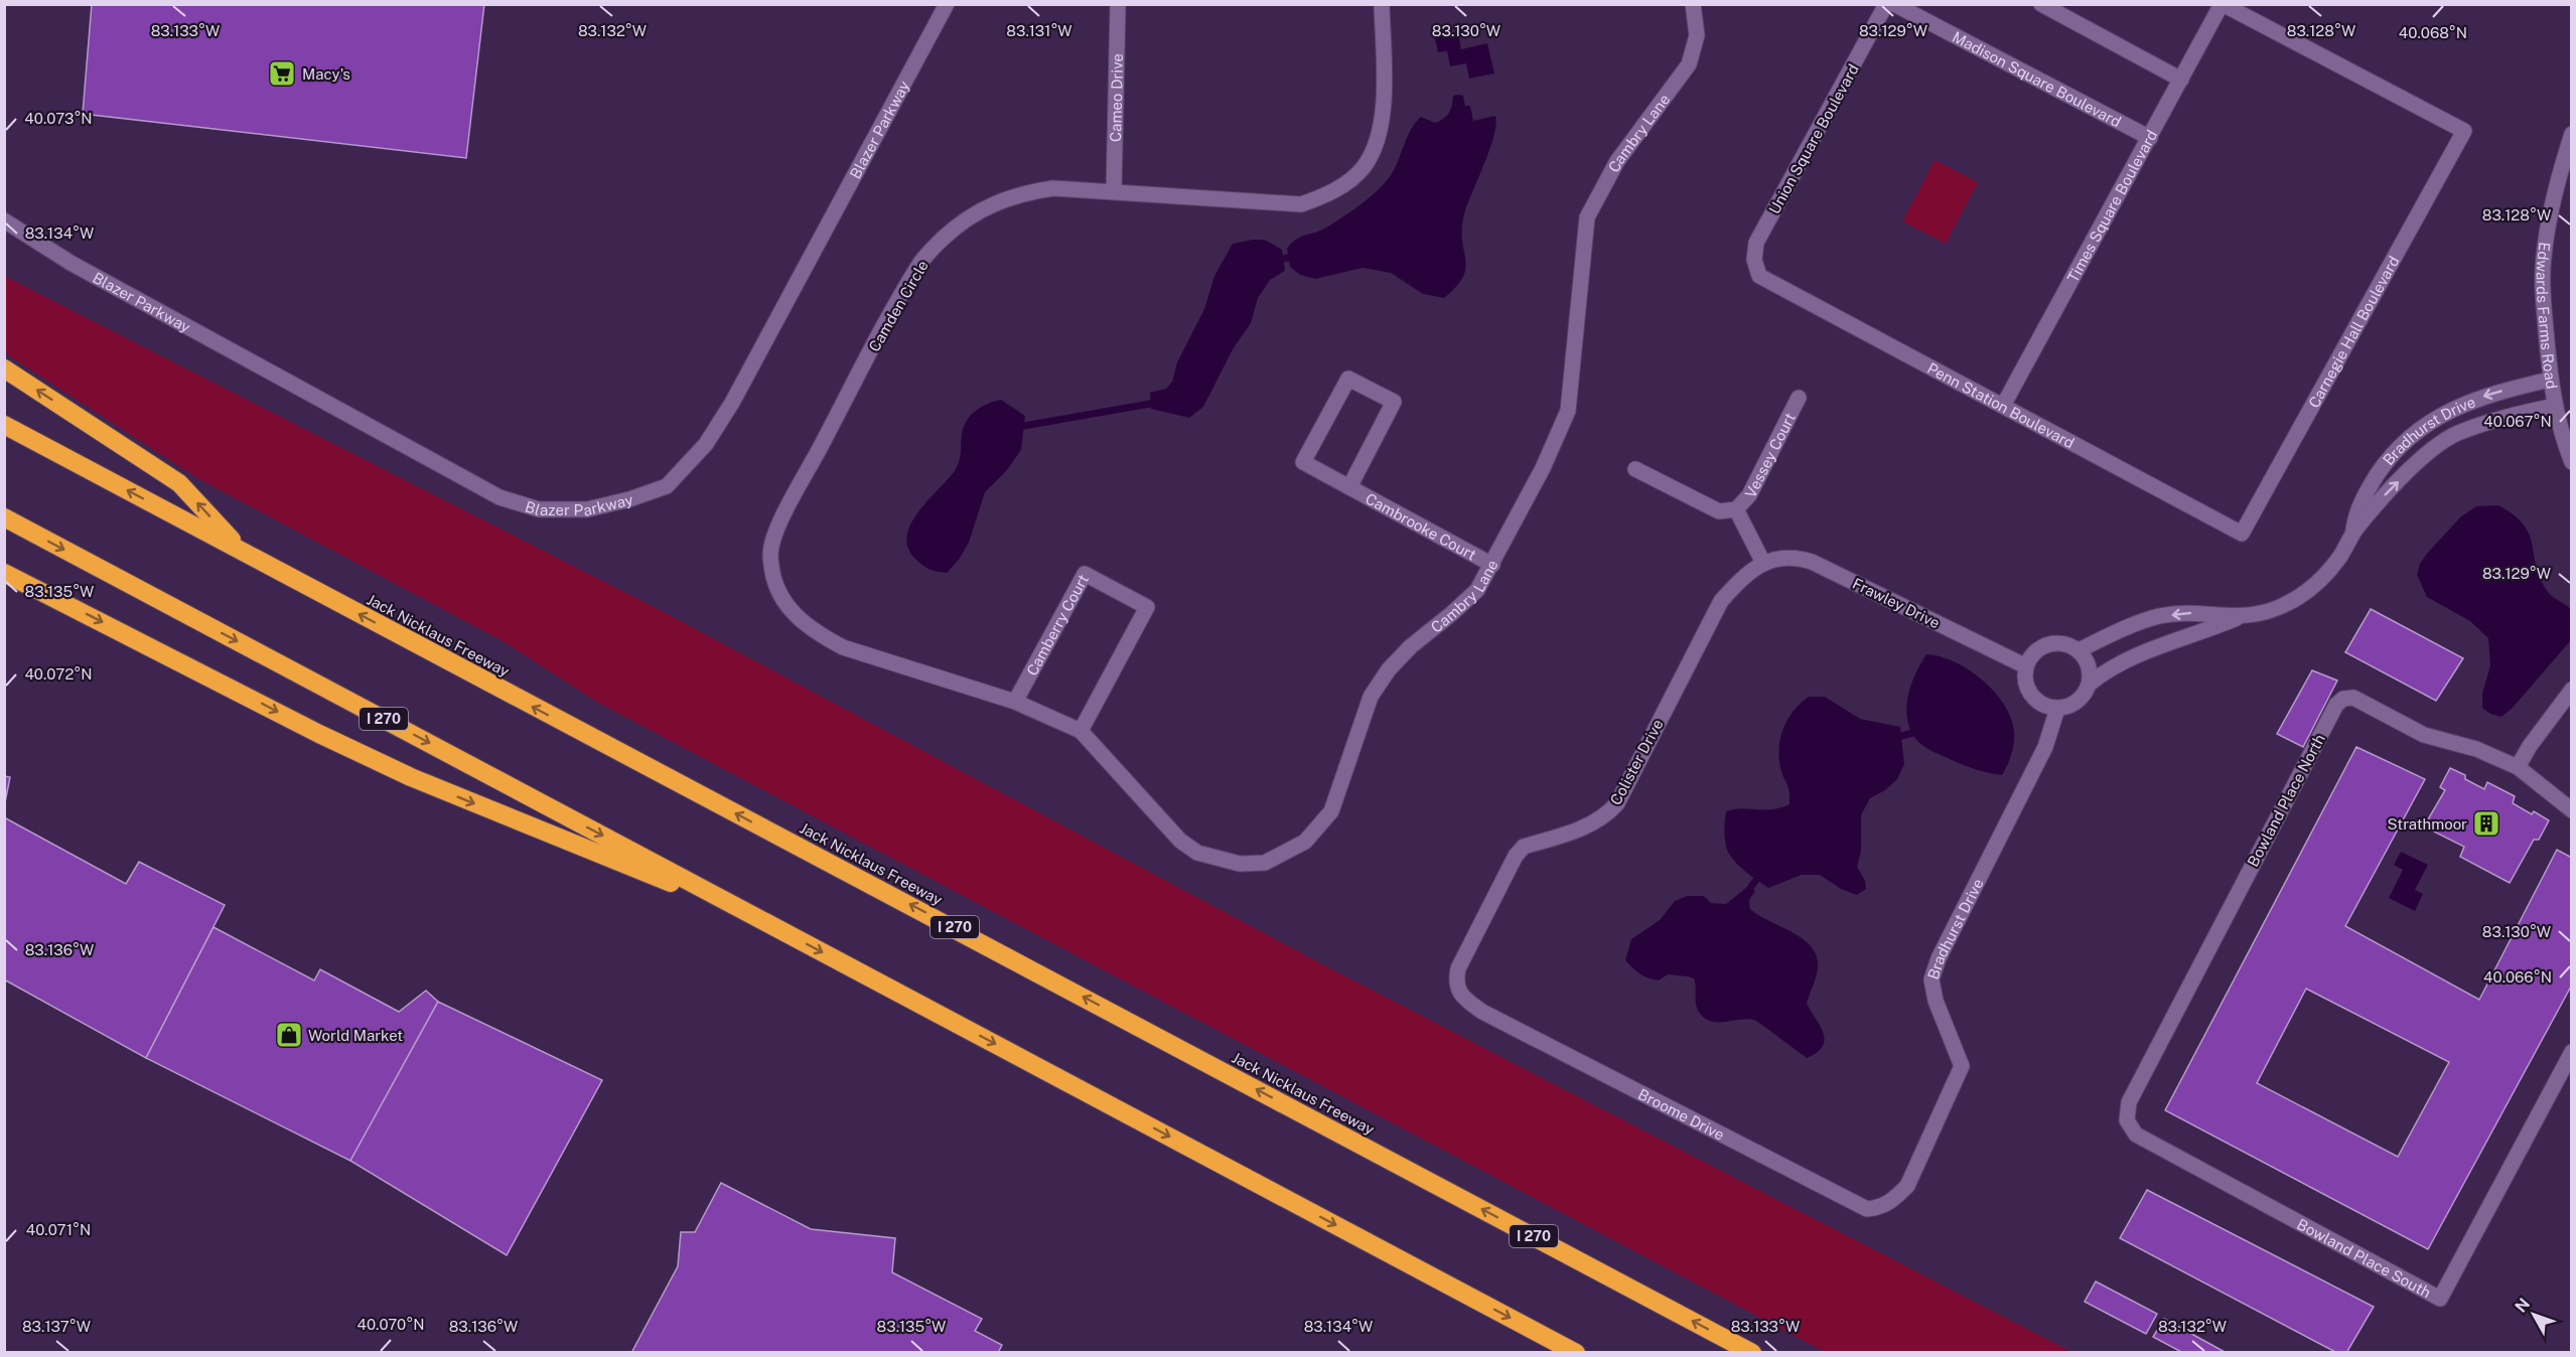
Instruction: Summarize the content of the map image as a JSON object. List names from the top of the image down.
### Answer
{
  "streets": {
    "highway": ["Jack Nicklaus Freeway", "I 270"],
    "street": [
      "Madison Square Boulevard",
      "Cameo Drive",
      "Blazer Parkway",
      "Cambry Lane",
      "Union Square Boulevard",
      "Times Square Boulevard",
      "Camden Circle",
      "Edwards Farms Road",
      "Carnegie Hall Boulevard",
      "Penn Station Boulevard",
      "Bradhurst Drive",
      "Vessey Court",
      "Cambrooke Court",
      "Frawley Drive",
      "Camberry Court",
      "Colister Drive",
      "Bowland Place North",
      "Broome Drive",
      "Bowland Place South"
    ]
  },
  "crossings": [
    ["Madison Square Boulevard", "Times Square Boulevard"],
    ["Cameo Drive", "Camden Circle"],
    ["Cambry Lane", "Camden Circle"],
    ["Cambry Lane", "Cambrooke Court"],
    ["Cambry Lane", "Camberry Court"],
    ["Union Square Boulevard", "Penn Station Boulevard"],
    ["Times Square Boulevard", "Carnegie Hall Boulevard"],
    ["Times Square Boulevard", "Penn Station Boulevard"],
    ["Camden Circle", "Camberry Court"],
    ["Edwards Farms Road", "Bradhurst Drive"],
    ["Carnegie Hall Boulevard", "Penn Station Boulevard"],
    ["Bradhurst Drive", "Frawley Drive"],
    ["Bradhurst Drive", "Broome Drive"],
    ["Vessey Court", "Frawley Drive"],
    ["Vessey Court", "Colister Drive"],
    ["Frawley Drive", "Colister Drive"],
    ["Colister Drive", "Broome Drive"],
    ["Bowland Place North", "Bowland Place South"]
  ],
  "places": {
    "supermarket": ["Macy's"],
    "building": ["Strathmoor"],
    "shop": ["World Market"]
  },
  "north": "top left",
  "coordinates": [
    "83.133°W",
    "83.132°W",
    "83.131°W",
    "83.130°W",
    "83.129°W",
    "83.128°W",
    "40.068°N",
    "40.073°N",
    "83.134°W",
    "40.067°N",
    "83.135°W",
    "40.072°N",
    "83.136°W",
    "40.066°N",
    "40.071°N",
    "40.070°N",
    "83.137°W"
  ]
}
